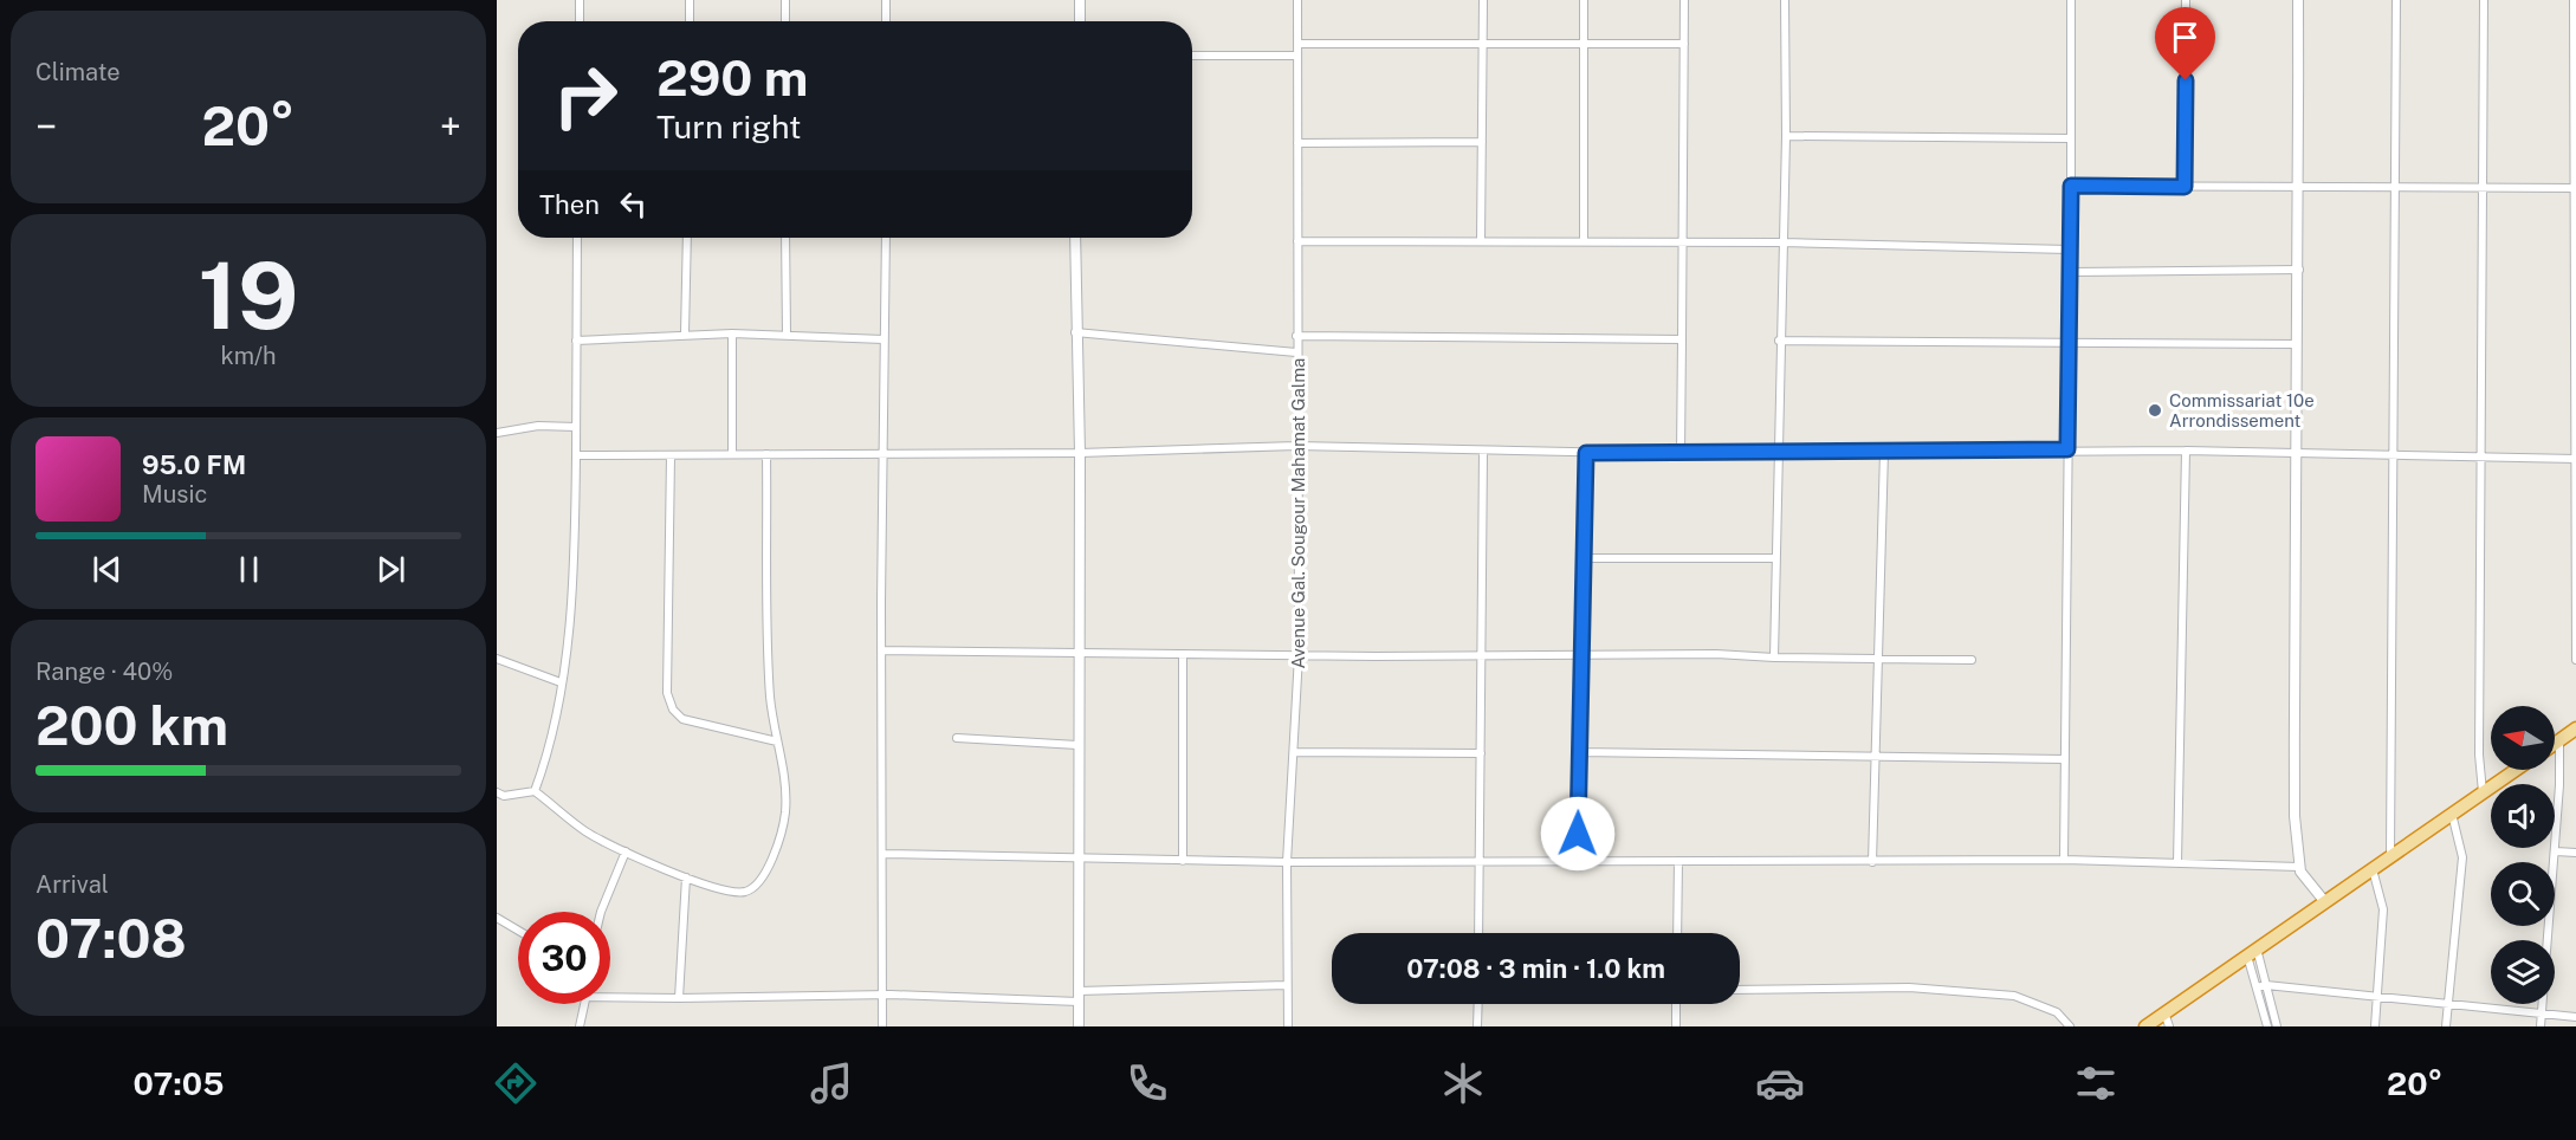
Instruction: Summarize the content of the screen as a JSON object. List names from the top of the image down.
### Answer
{
  "streets": {
    "street": ["Avenue Gal. Sougour Mahamat Galma"]
  },
  "places": ["Commissariat 10e Arrondissement"],
  "north": "left",
  "page": {
    "tile": [
      "Climate",
      ["19", "km/h"],
      ["Range · 40%", "200 km"],
      ["Arrival", "07:08"]
    ],
    "turn": ["290 m", "Turn right"],
    "heat": ["−", "20°", "+"],
    "then": "Then",
    "song": ["95.0 FM", "Music"],
    "limit": "30",
    "trip": "07:08 · 3 min · 1.0 km",
    "tabs": ["07:05", "20°"]
  }
}
